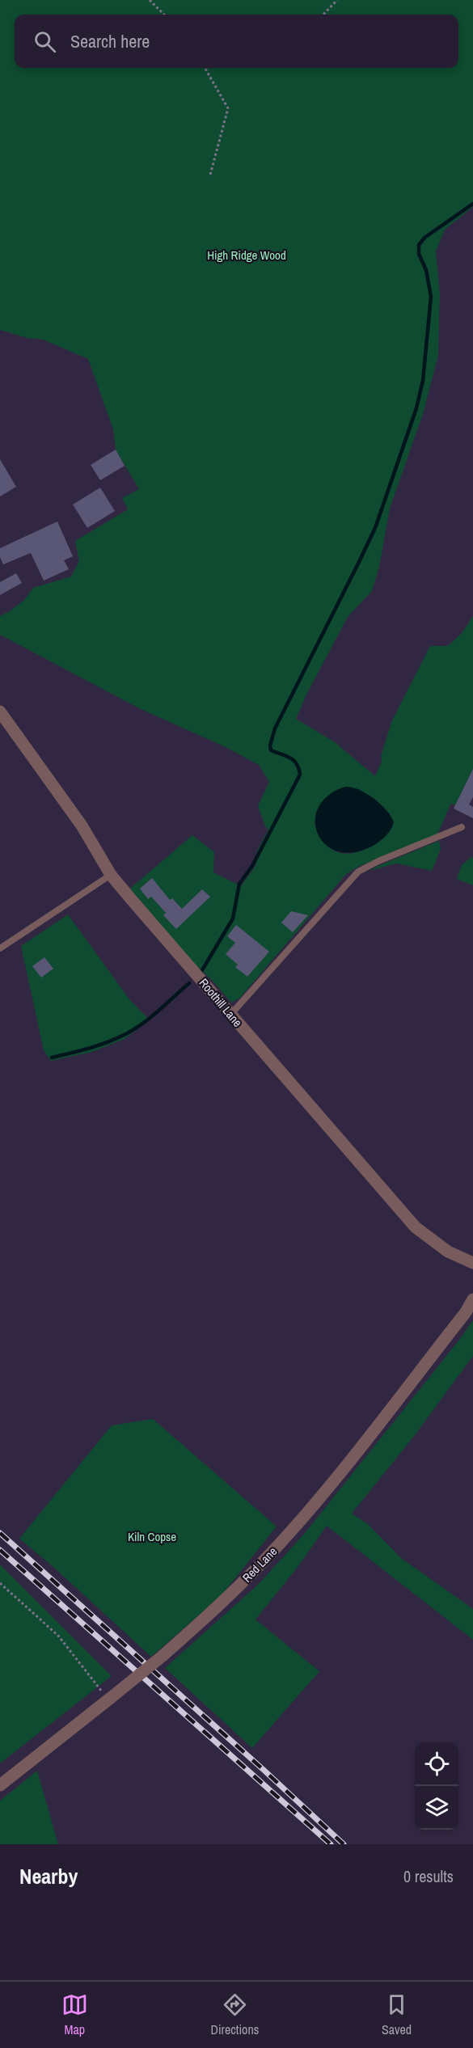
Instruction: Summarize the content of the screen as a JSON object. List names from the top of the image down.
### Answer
{
  "streets": {
    "street": ["Roothill Lane", "Red Lane"]
  },
  "parks": ["High Ridge Wood", "Kiln Copse"],
  "page": {
    "search": "Search here",
    "heading": ["Nearby", "0 results"],
    "nav": ["Map", "Directions", "Saved"]
  }
}
